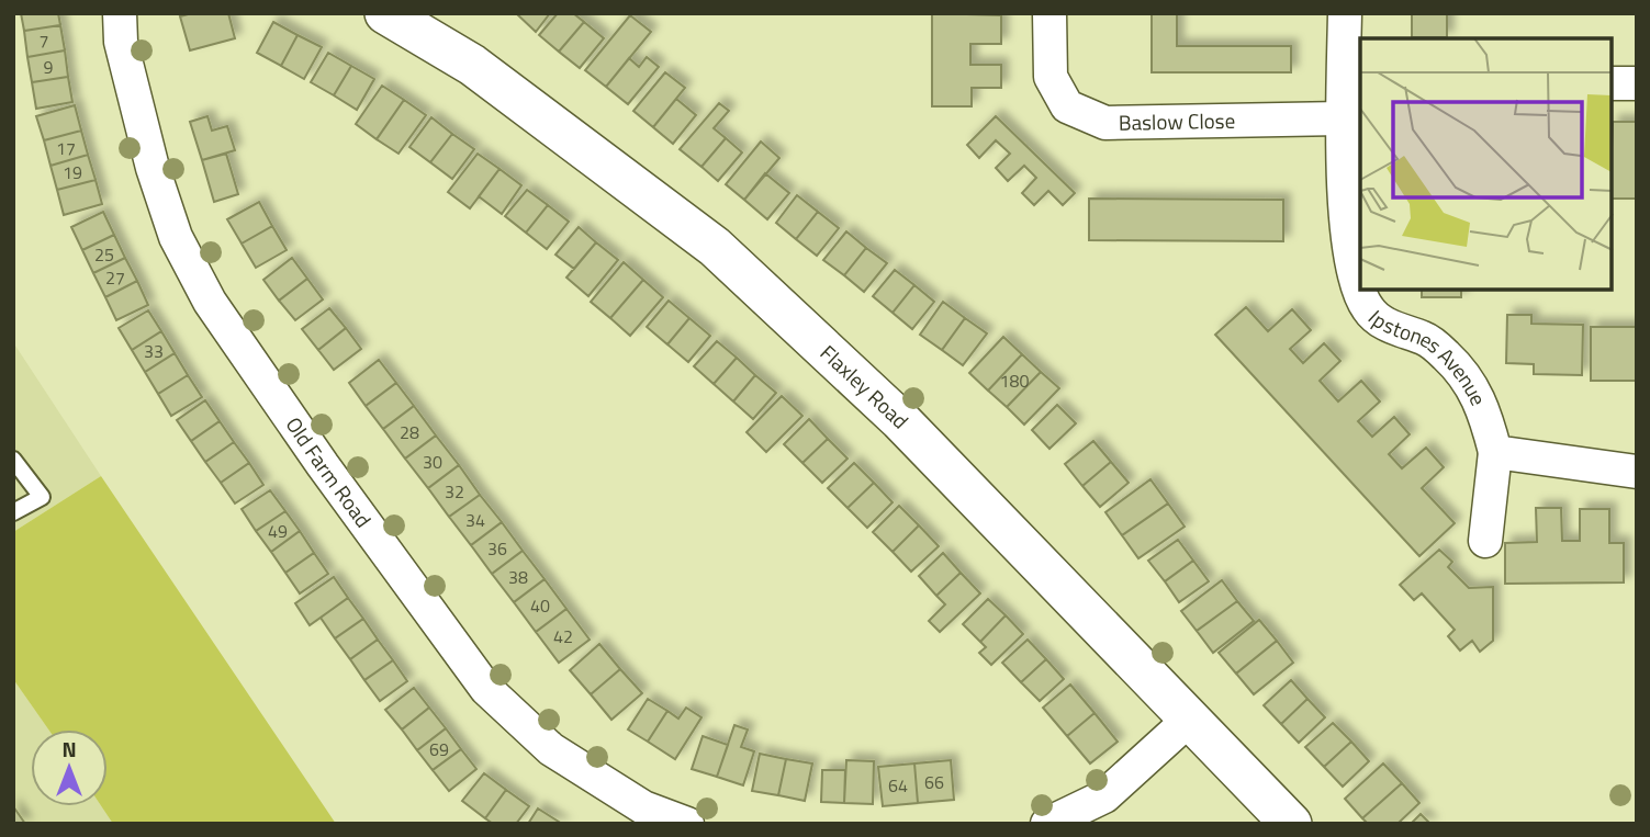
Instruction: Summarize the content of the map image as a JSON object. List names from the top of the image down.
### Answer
{
  "streets": {
    "street": [
      "Baslow Close",
      "Ipstones Avenue",
      "Flaxley Road",
      "Old Farm Road"
    ]
  },
  "crossings": [
    ["Baslow Close", "Ipstones Avenue"]
  ],
  "house_numbers": [
    "7",
    "9",
    "17",
    "19",
    "25",
    "27",
    "33",
    "180",
    "28",
    "30",
    "32",
    "34",
    "49",
    "36",
    "38",
    "40",
    "42",
    "69",
    "66",
    "64"
  ],
  "north": "top"
}
